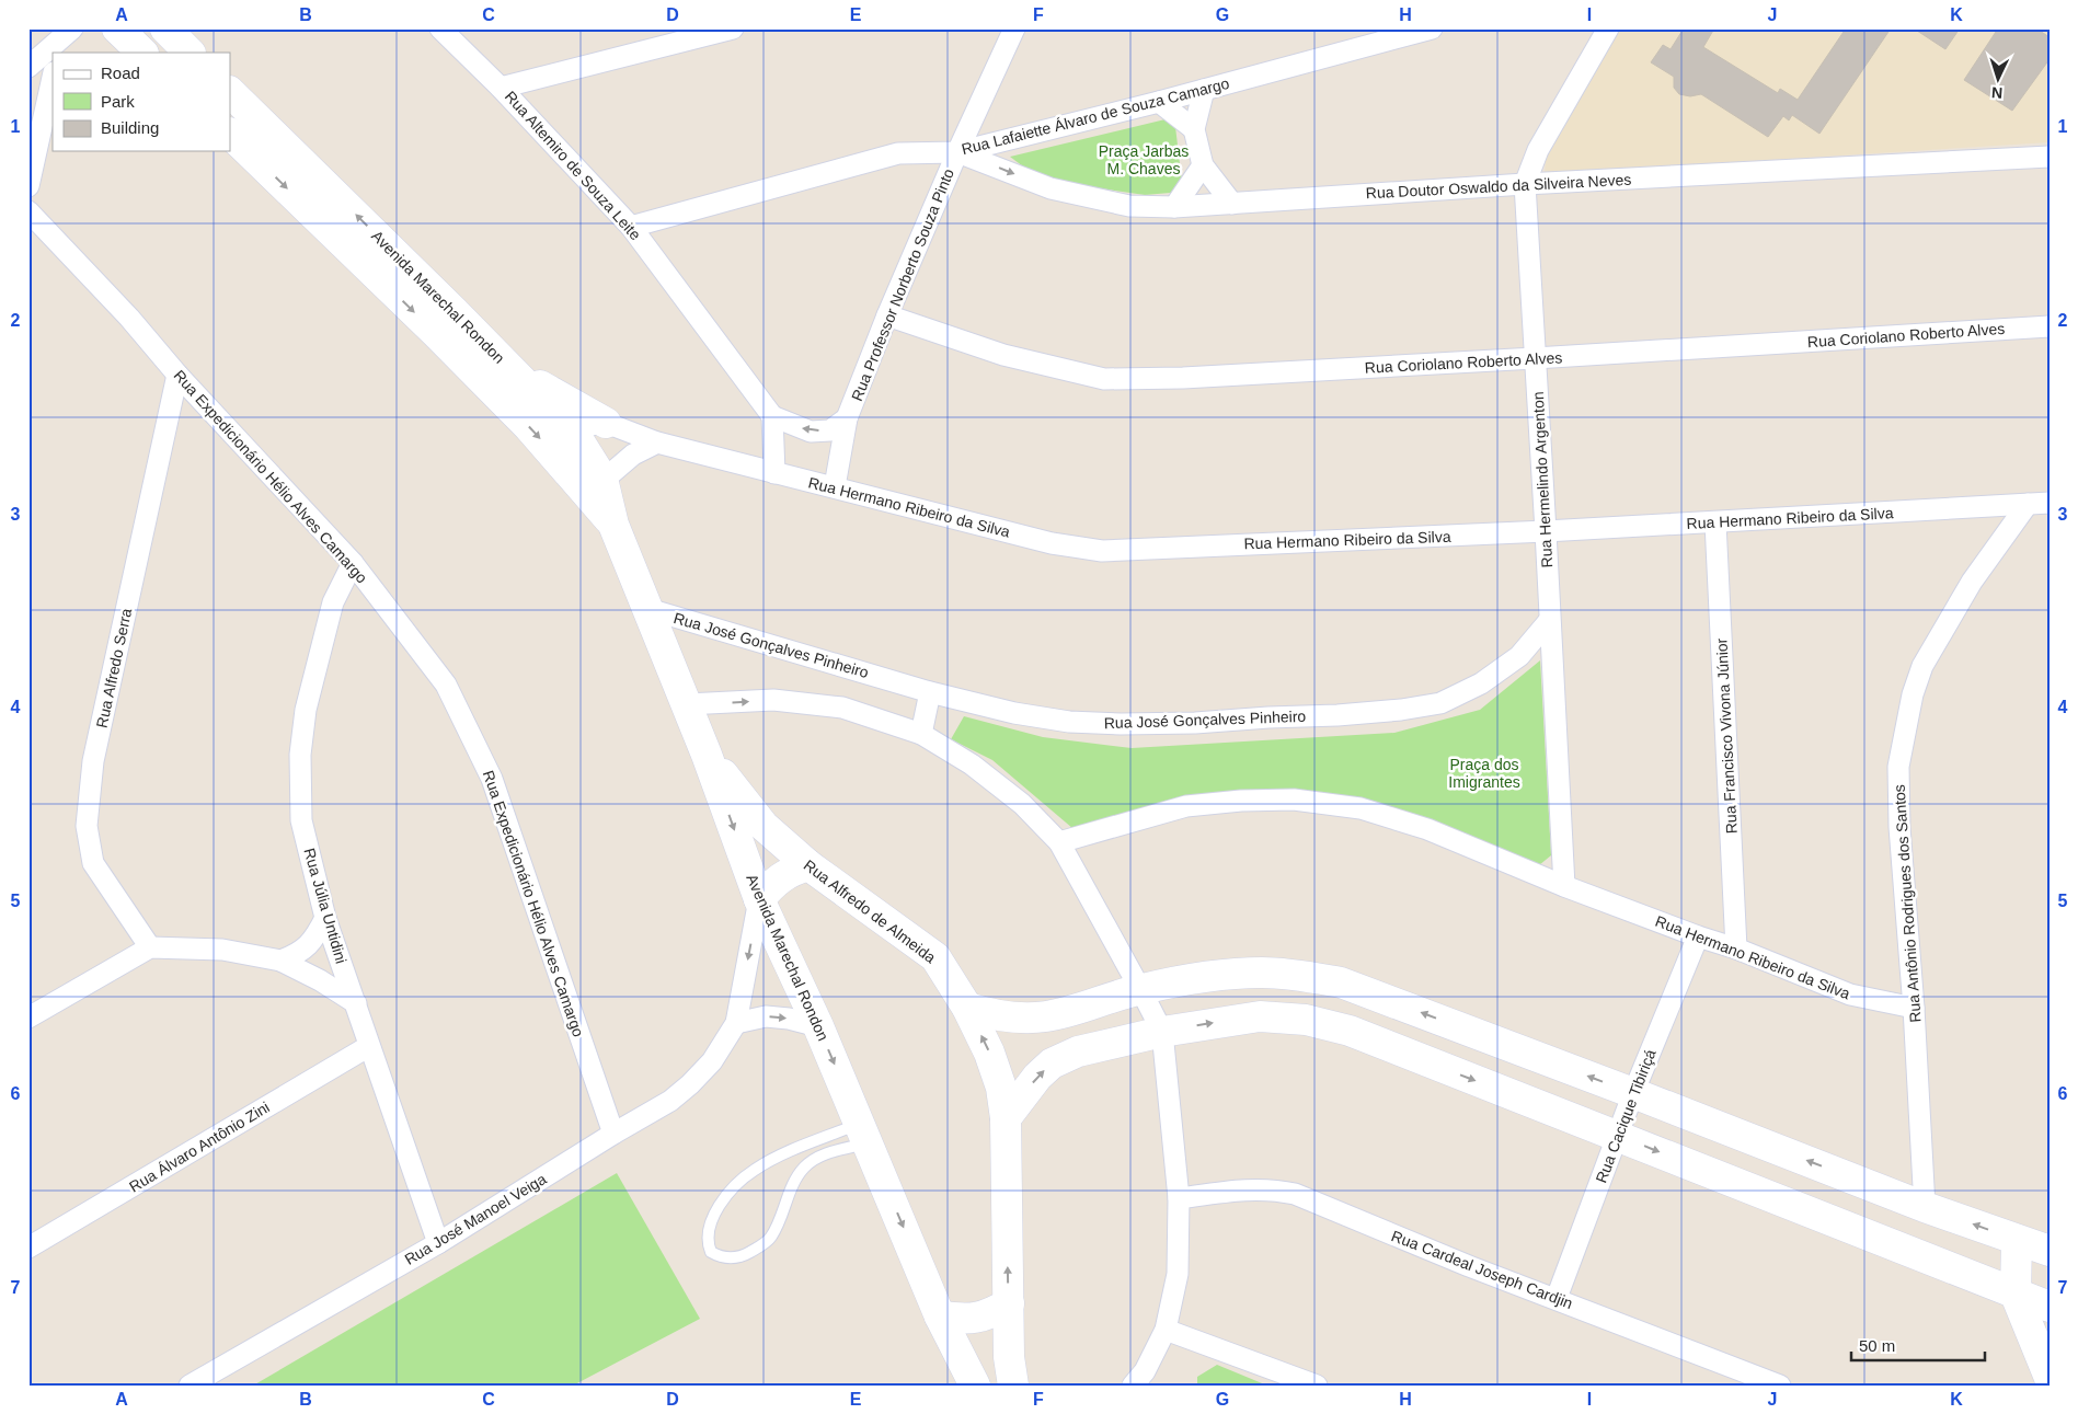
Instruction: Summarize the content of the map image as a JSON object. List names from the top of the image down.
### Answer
{
  "streets": {
    "street": [
      "Rua Lafaiette Álvaro de Souza Camargo",
      "Rua Altemiro de Souza Leite",
      "Rua Doutor Oswaldo da Silveira Neves",
      "Rua Professor Norberto Souza Pinto",
      "Avenida Marechal Rondon",
      "Rua Coriolano Roberto Alves",
      "Rua Expedicionário Hélio Alves Camargo",
      "Rua Hermelindo Argenton",
      "Rua Hermano Ribeiro da Silva",
      "Rua José Gonçalves Pinheiro",
      "Rua Alfredo Serra",
      "Rua Francisco Vivona Júnior",
      "Rua Antônio Rodrigues dos Santos",
      "Rua Júlia Untidini",
      "Rua Alfredo de Almeida",
      "Rua Cacique Tibiriçá",
      "Rua Álvaro Antônio Zini",
      "Rua José Manoel Veiga",
      "Rua Cardeal Joseph Cardjin"
    ]
  },
  "crossings": [
    ["Rua Lafaiette Álvaro de Souza Camargo", "Rua Altemiro de Souza Leite"],
    ["Rua Lafaiette Álvaro de Souza Camargo", "Rua Doutor Oswaldo da Silveira Neves"],
    ["Rua Lafaiette Álvaro de Souza Camargo", "Rua Professor Norberto Souza Pinto"],
    ["Rua Doutor Oswaldo da Silveira Neves", "Rua Professor Norberto Souza Pinto"],
    ["Rua Doutor Oswaldo da Silveira Neves", "Rua Hermelindo Argenton"],
    ["Rua Professor Norberto Souza Pinto", "Rua Coriolano Roberto Alves"],
    ["Rua Professor Norberto Souza Pinto", "Rua Hermano Ribeiro da Silva"],
    ["Avenida Marechal Rondon", "Rua José Gonçalves Pinheiro"],
    ["Avenida Marechal Rondon", "Rua Alfredo de Almeida"],
    ["Avenida Marechal Rondon", "Rua José Manoel Veiga"],
    ["Rua Coriolano Roberto Alves", "Rua Hermelindo Argenton"],
    ["Rua Expedicionário Hélio Alves Camargo", "Rua Alfredo Serra"],
    ["Rua Expedicionário Hélio Alves Camargo", "Rua Júlia Untidini"],
    ["Rua Expedicionário Hélio Alves Camargo", "Rua José Manoel Veiga"],
    ["Rua Hermelindo Argenton", "Rua Hermano Ribeiro da Silva"],
    ["Rua Hermelindo Argenton", "Rua José Gonçalves Pinheiro"],
    ["Rua Hermano Ribeiro da Silva", "Rua Francisco Vivona Júnior"],
    ["Rua Hermano Ribeiro da Silva", "Rua Antônio Rodrigues dos Santos"],
    ["Rua Hermano Ribeiro da Silva", "Rua Cacique Tibiriçá"],
    ["Rua Júlia Untidini", "Rua Álvaro Antônio Zini"],
    ["Rua Júlia Untidini", "Rua José Manoel Veiga"],
    ["Rua Cacique Tibiriçá", "Rua Cardeal Joseph Cardjin"]
  ],
  "parks": ["Praça Jarbas M. Chaves", "Praça dos Imigrantes"],
  "legend": ["Road", "Park", "Building"],
  "scale_bar": "50 m",
  "north": "bottom",
  "grid": {
    "columns": [
      "A",
      "B",
      "C",
      "D",
      "E",
      "F",
      "G",
      "H",
      "I",
      "J",
      "K"
    ],
    "rows": [
      "1",
      "2",
      "3",
      "4",
      "5",
      "6",
      "7"
    ]
  }
}
